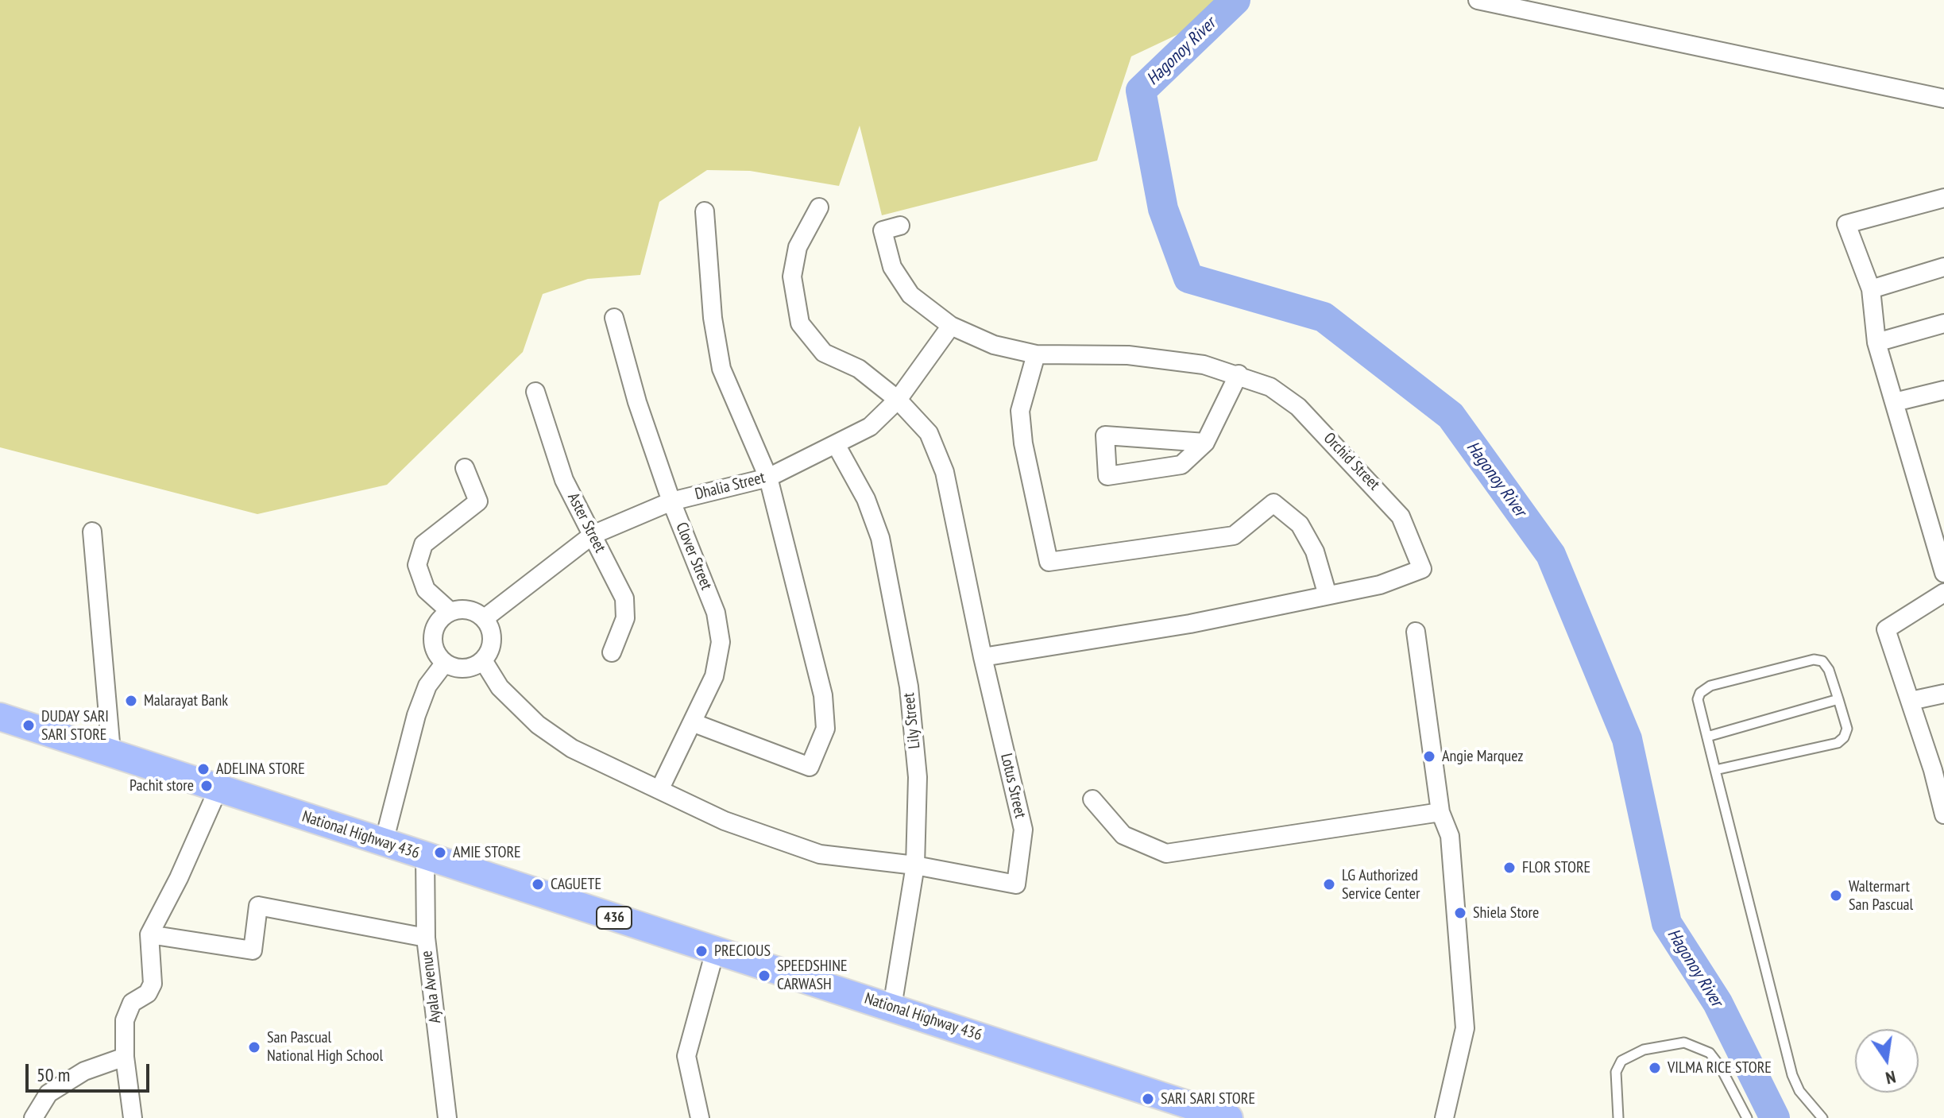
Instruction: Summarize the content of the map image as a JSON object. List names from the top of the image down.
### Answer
{
  "streets": {
    "main road": ["National Highway 436", "436"],
    "street": [
      "Orchid Street",
      "Dhalia Street",
      "Aster Street",
      "Clover Street",
      "Lily Street",
      "Lotus Street",
      "Ayala Avenue"
    ]
  },
  "crossings": [
    ["Orchid Street", "Dhalia Street"],
    ["Orchid Street", "Lotus Street"],
    ["Dhalia Street", "Aster Street"],
    ["Dhalia Street", "Clover Street"],
    ["Dhalia Street", "Lily Street"],
    ["Dhalia Street", "Lotus Street"],
    ["Clover Street", "Lotus Street"],
    ["Lily Street", "Lotus Street"],
    ["Lily Street", "National Highway 436"],
    ["National Highway 436", "Ayala Avenue"]
  ],
  "water": ["Hagonoy River"],
  "places": [
    "Malarayat Bank",
    "DUDAY SARI SARI STORE",
    "Angie Marquez",
    "ADELINA STORE",
    "Pachit store",
    "AMIE STORE",
    "FLOR STORE",
    "CAGUETE",
    "LG Authorized Service Center",
    "Waltermart San Pascual",
    "Shiela Store",
    "PRECIOUS",
    "SPEEDSHINE CARWASH",
    "San Pascual National High School",
    "VILMA RICE STORE",
    "SARI SARI STORE"
  ],
  "scale_bar": "50 m",
  "north": "bottom"
}
